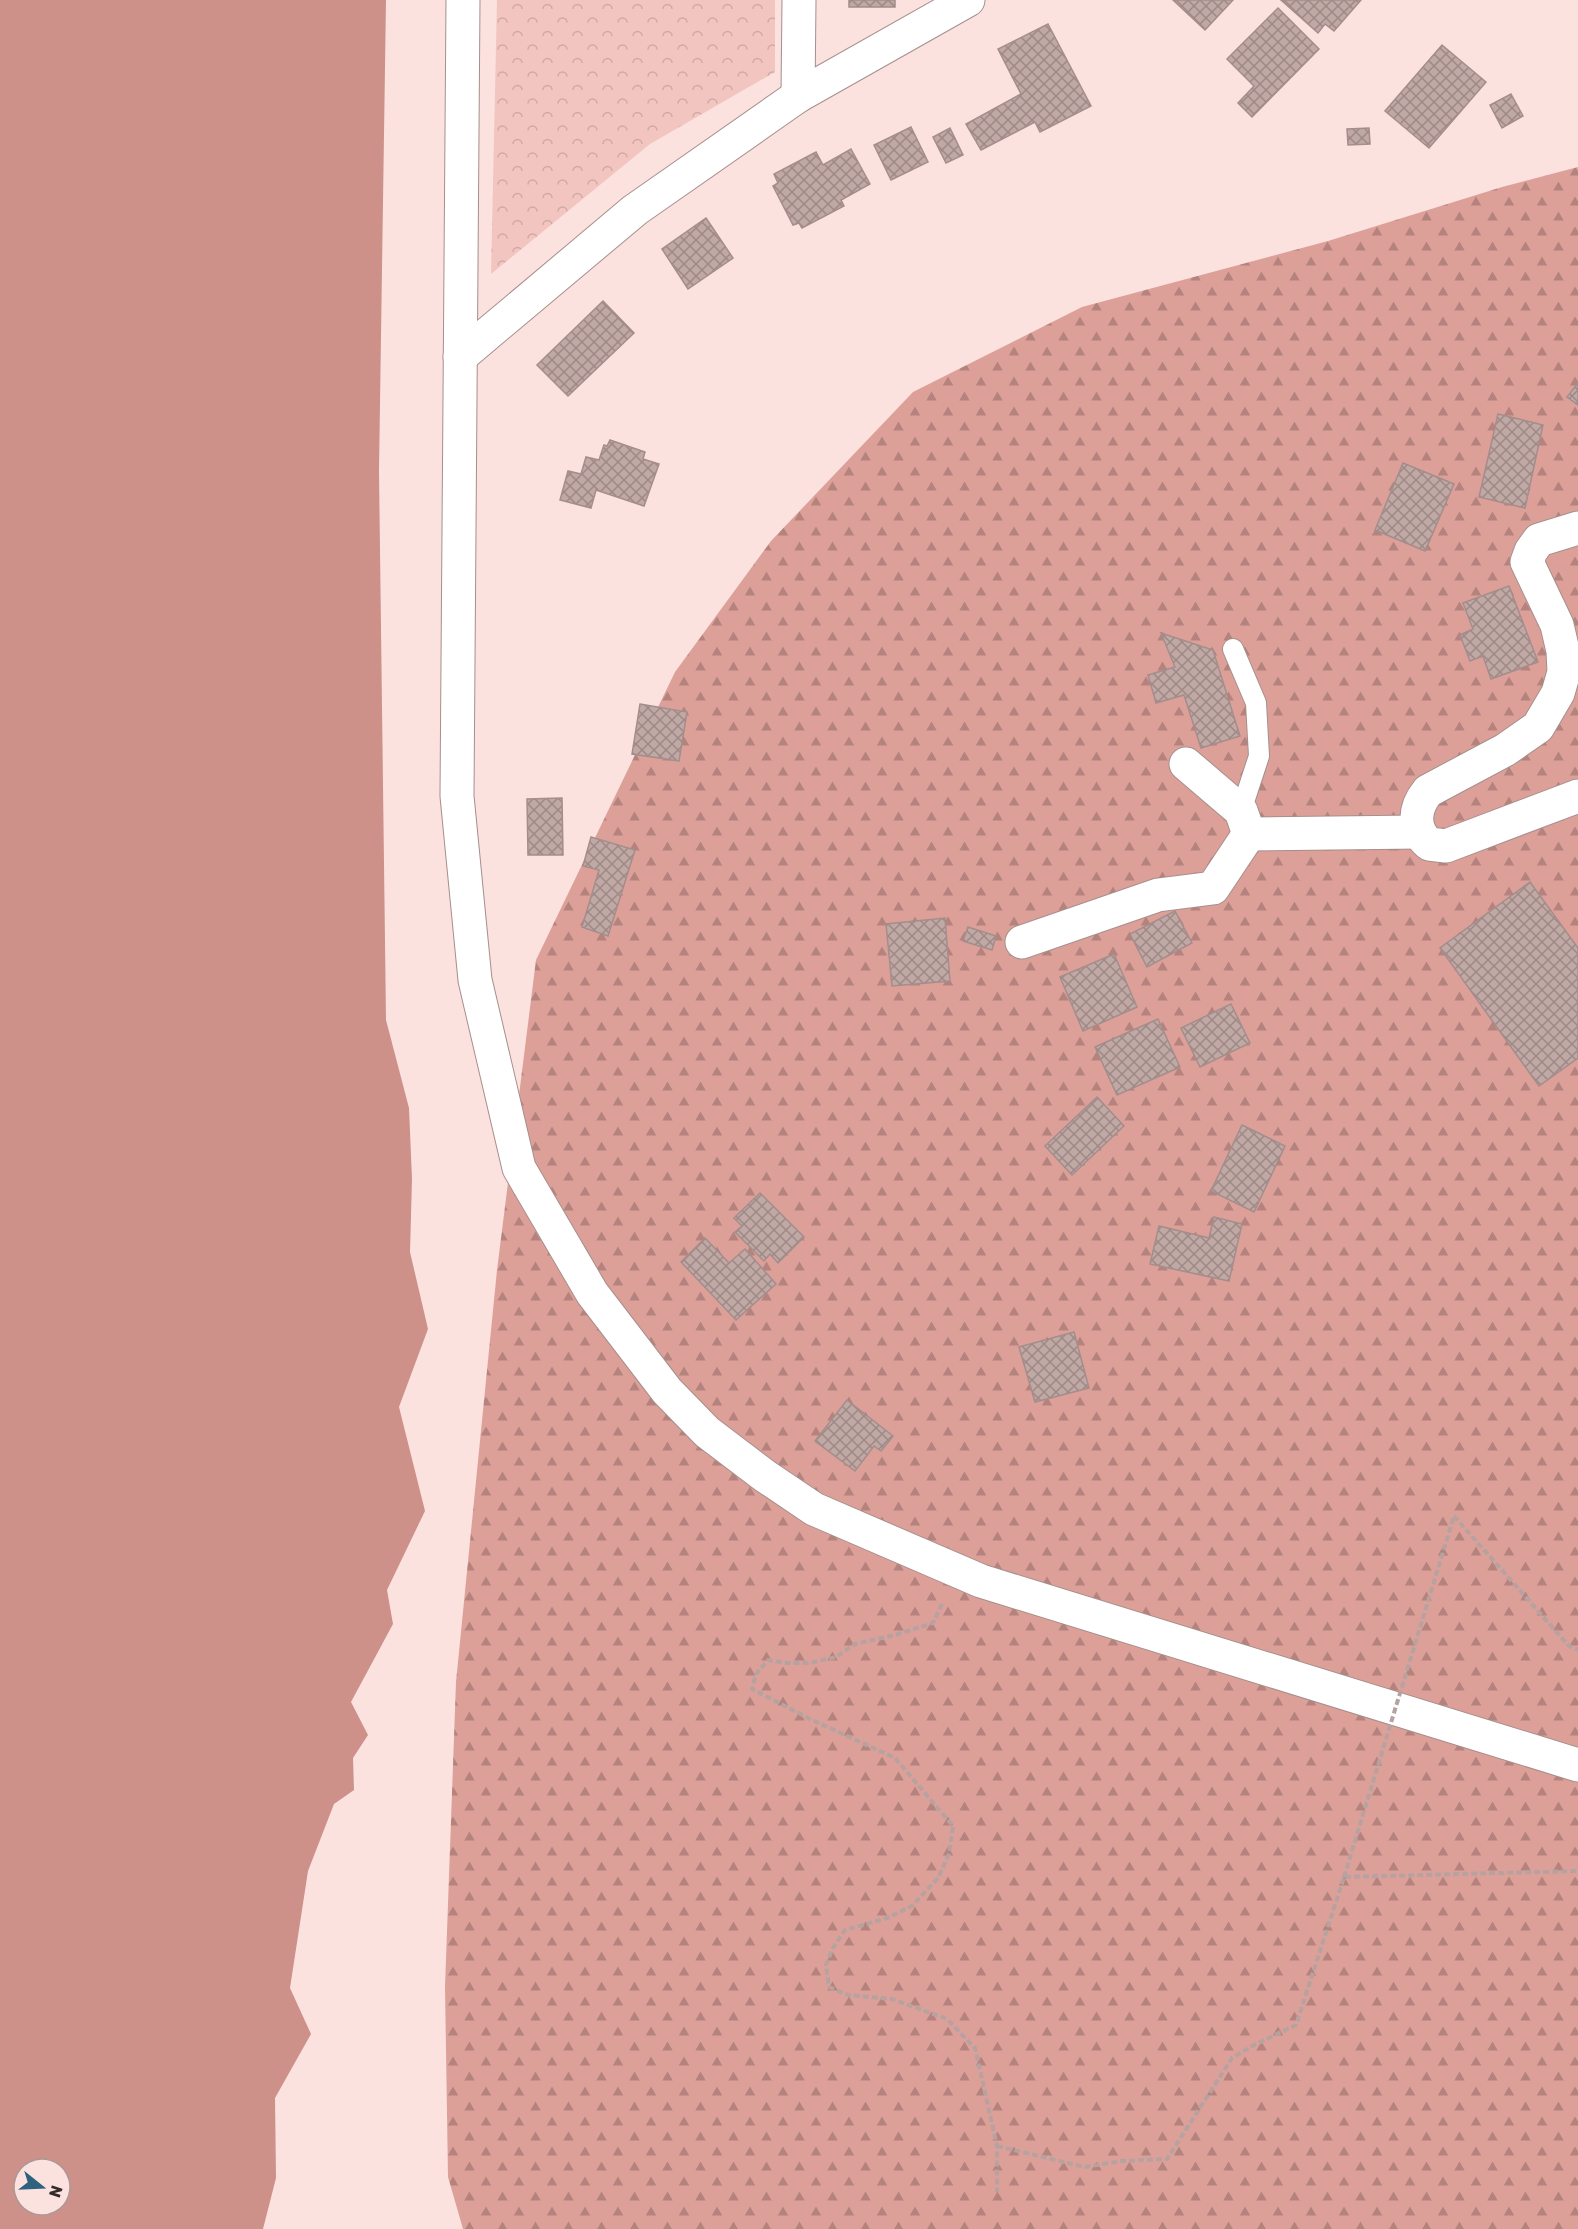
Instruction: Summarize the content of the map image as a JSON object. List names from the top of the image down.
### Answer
{
  "north": "right"
}
